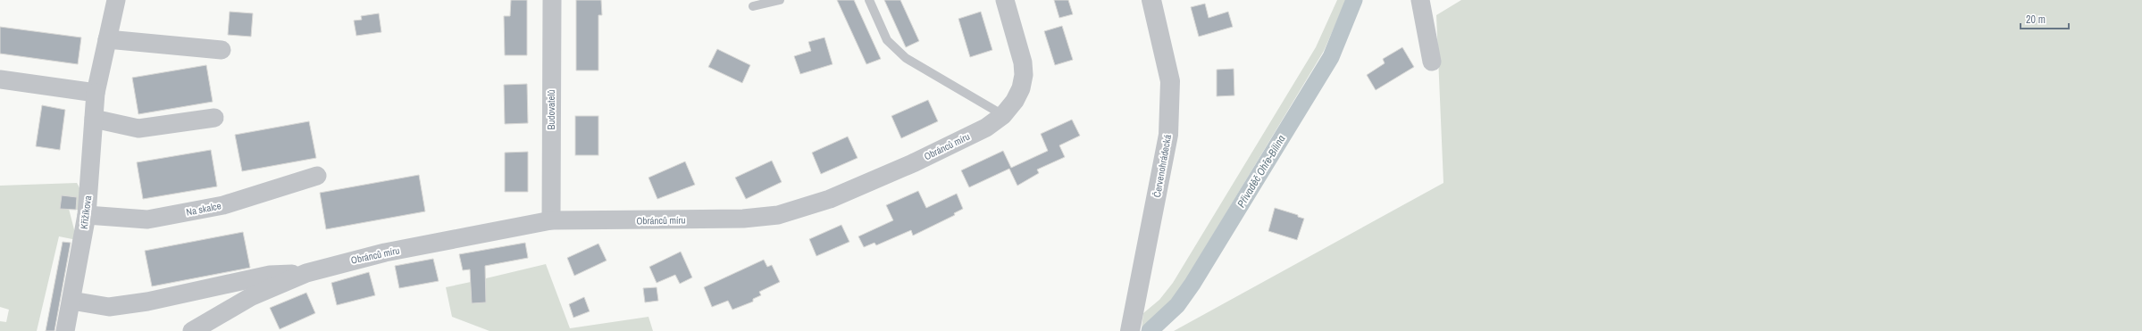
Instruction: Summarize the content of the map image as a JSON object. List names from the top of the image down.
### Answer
{
  "streets": {
    "street": [
      "Budovatelů",
      "Obránců míru",
      "Červenohrádecká",
      "Na skalce",
      "Křižíkova"
    ]
  },
  "crossings": [
    ["Budovatelů", "Obránců míru"],
    ["Na skalce", "Křižíkova"]
  ],
  "water": ["Přivaděč Ohře-Bílina"],
  "scale_bar": "20 m"
}
